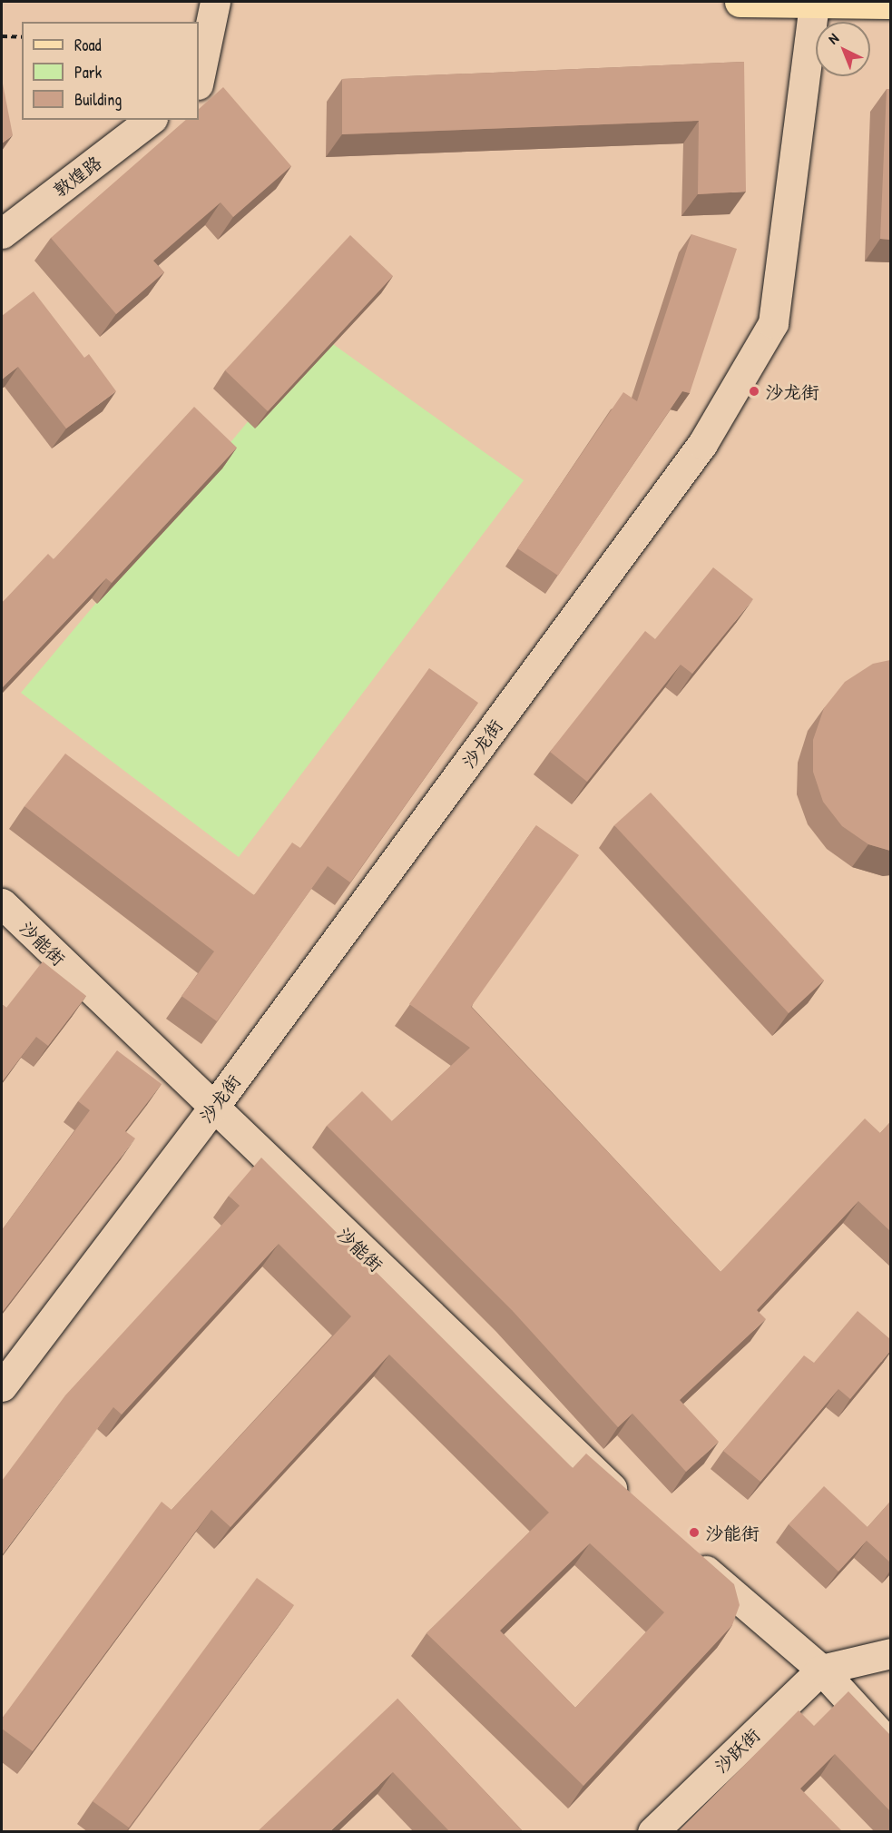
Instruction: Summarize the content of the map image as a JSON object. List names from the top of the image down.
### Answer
{
  "streets": {
    "street": [
      "敦煌路",
      "沙龙街",
      "沙能街",
      "沙跃街"
    ]
  },
  "crossings": [
    ["沙龙街", "沙能街"]
  ],
  "places": ["沙龙街", "沙能街"],
  "legend": ["Road", "Park", "Building"],
  "north": "top left"
}
